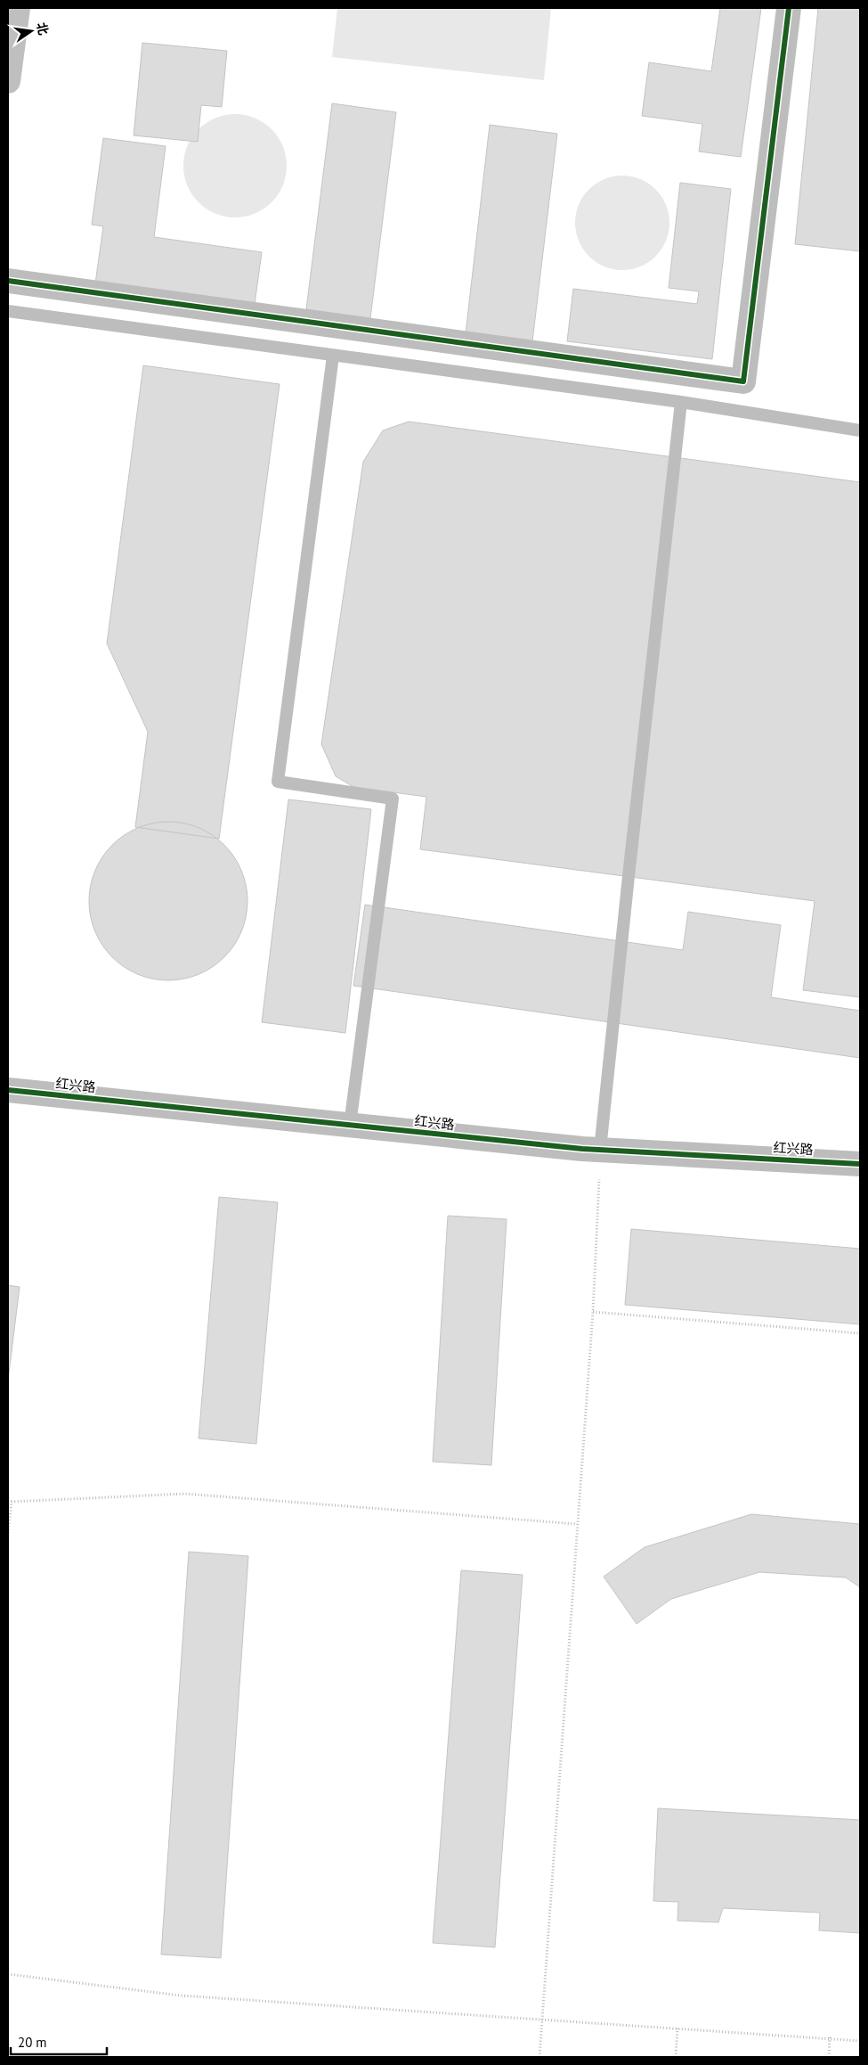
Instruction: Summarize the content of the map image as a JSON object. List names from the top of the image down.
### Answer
{
  "streets": {
    "street": ["红兴路"]
  },
  "scale_bar": "20 m",
  "north": "right"
}
